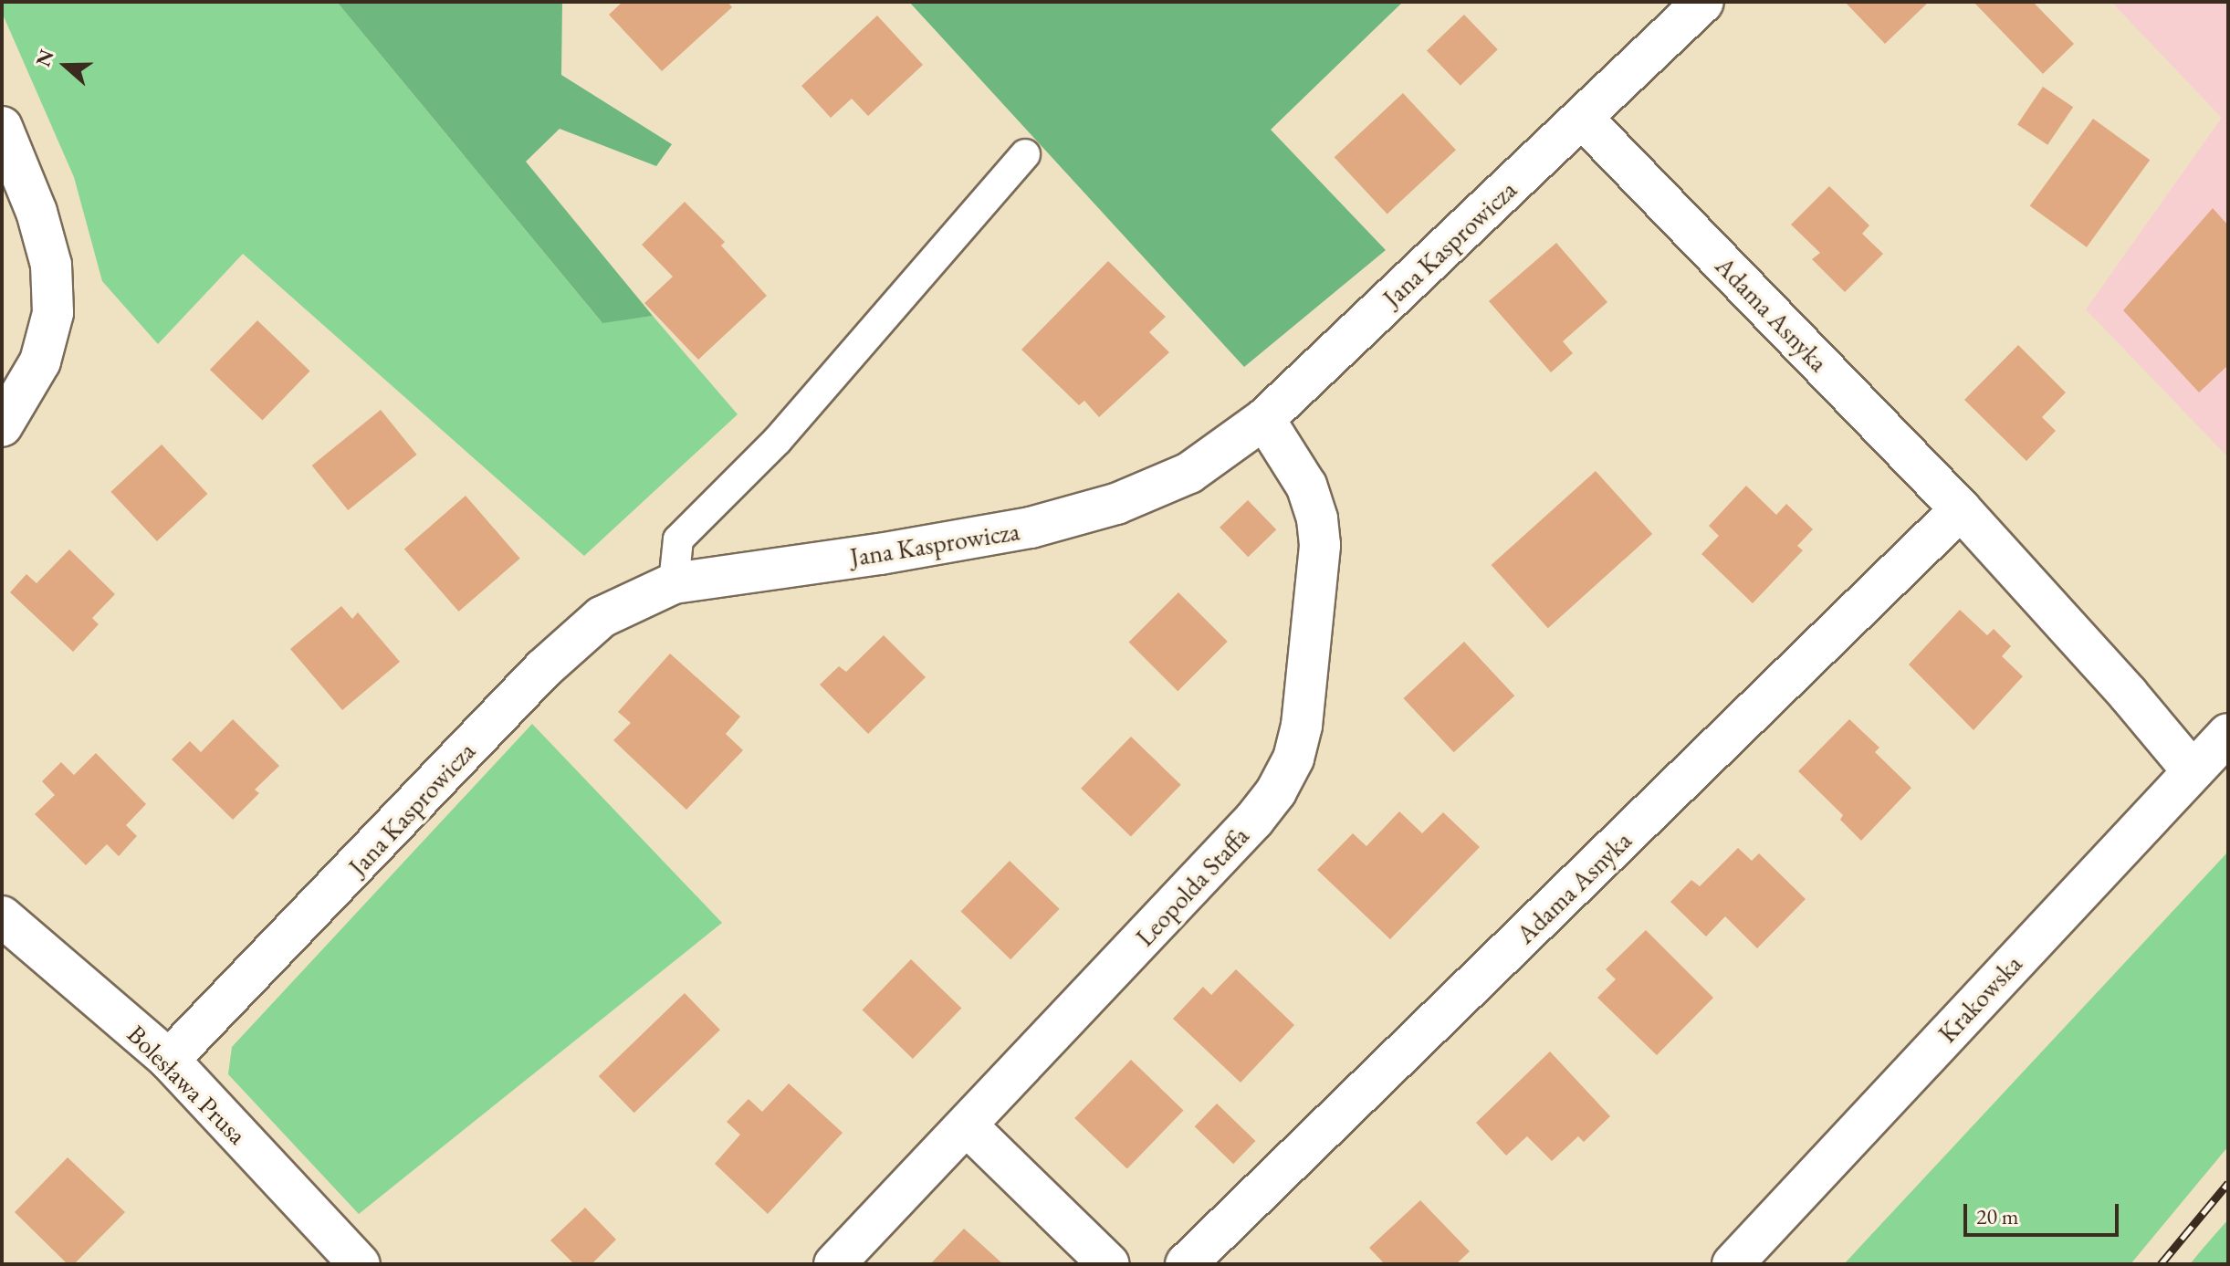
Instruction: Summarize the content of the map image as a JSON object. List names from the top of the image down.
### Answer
{
  "streets": {
    "street": [
      "Jana Kasprowicza",
      "Adama Asnyka",
      "Leopolda Staffa",
      "Krakowska",
      "Bolesława Prusa"
    ]
  },
  "crossings": [
    ["Jana Kasprowicza", "Adama Asnyka"],
    ["Jana Kasprowicza", "Leopolda Staffa"],
    ["Jana Kasprowicza", "Bolesława Prusa"],
    ["Adama Asnyka", "Krakowska"]
  ],
  "scale_bar": "20 m",
  "north": "left"
}
